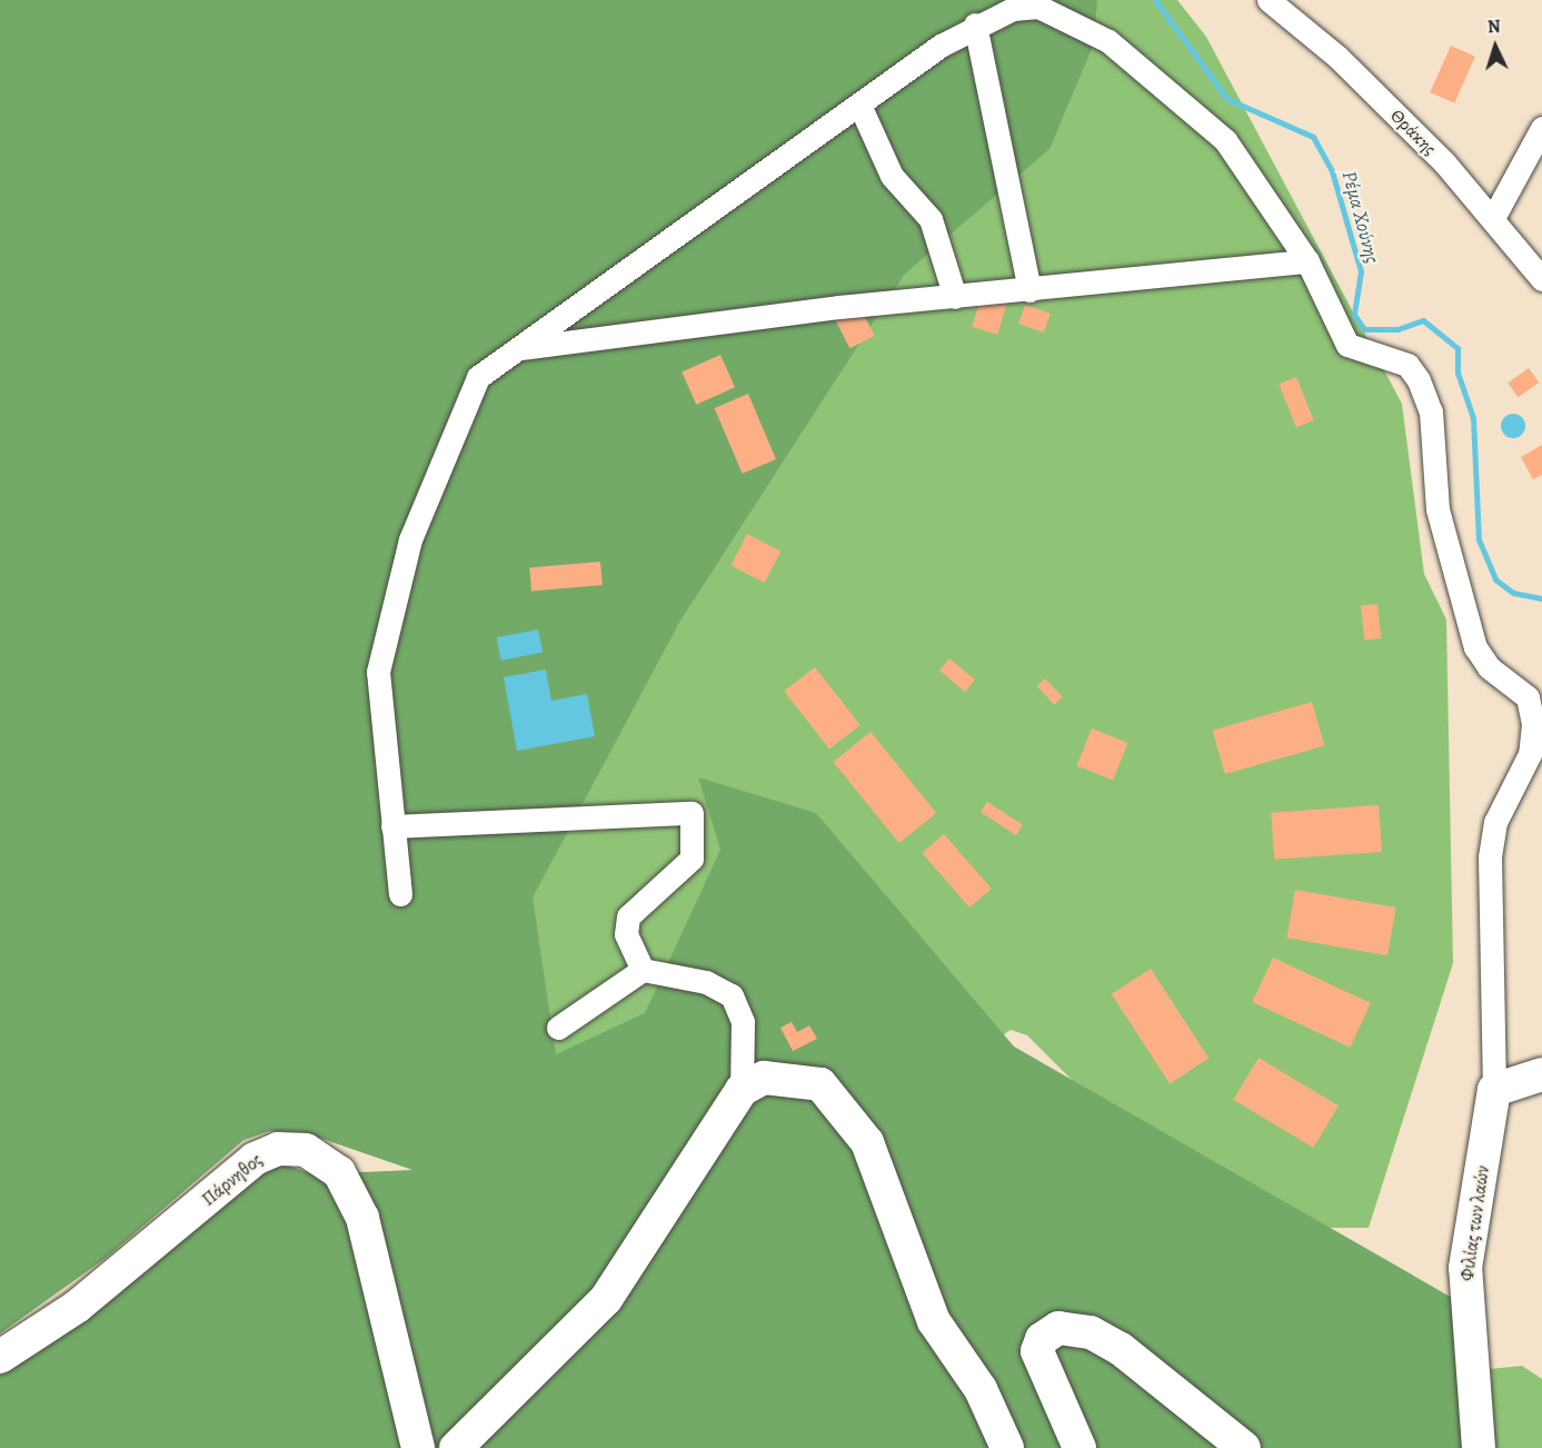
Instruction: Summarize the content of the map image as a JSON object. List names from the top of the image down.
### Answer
{
  "streets": {
    "street": ["Θράκης", "Πάρνηθος", "Φιλίας των λαών"]
  },
  "water": ["Ρέμα Χούνης"],
  "north": "top"
}
